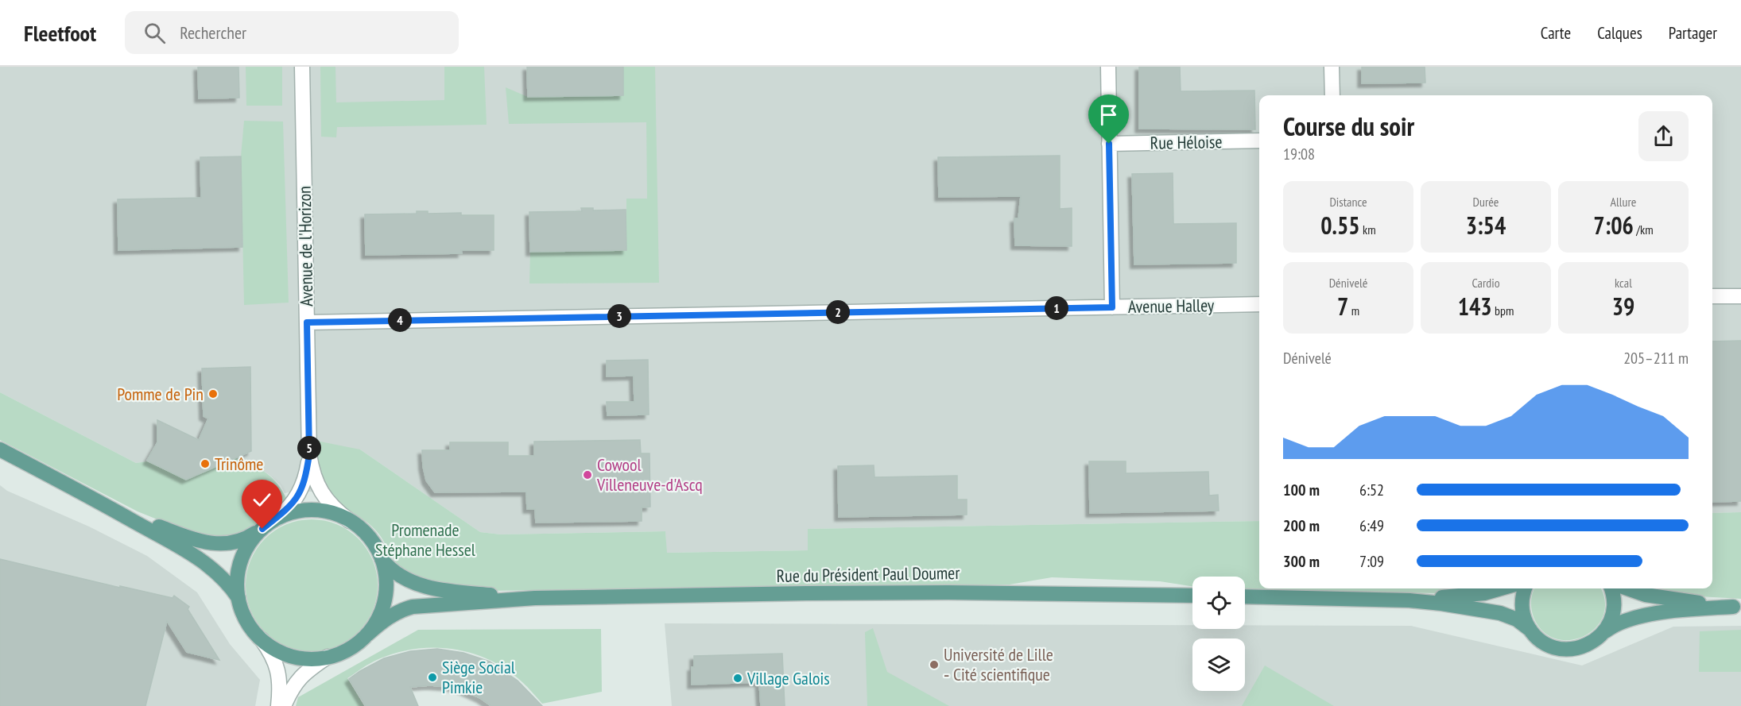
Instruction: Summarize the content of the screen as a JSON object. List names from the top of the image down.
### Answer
{
  "streets": {
    "main road": ["Rue du Président Paul Doumer"],
    "street": ["Rue Héloise", "Avenue de l'Horizon", "Avenue Halley"]
  },
  "crossings": [
    ["Avenue de l'Horizon", "Avenue Halley"],
    ["Avenue de l'Horizon", "Rue du Président Paul Doumer"]
  ],
  "parks": ["Promenade Stéphane Hessel"],
  "places": [
    "Pomme de Pin",
    "Trinôme",
    "Cowool Villeneuve-d'Ascq",
    "Université de Lille ‐ Cité scientifique",
    "Siège Social Pimkie",
    "Village Galois"
  ],
  "page": {
    "header": "Fleetfoot",
    "search": "Rechercher",
    "nav": ["Carte", "Calques", "Partager"],
    "heading": ["Course du soir", "19:08"],
    "stats": [
      ["Distance", "0.55 km"],
      ["Durée", "3:54"],
      ["Allure", "7:06 /km"],
      ["Dénivelé", "7 m"],
      ["Cardio", "143 bpm"],
      ["kcal", "39"]
    ],
    "pins": [
      "1",
      "2",
      "3",
      "4",
      "5"
    ],
    "chart": ["Dénivelé", "205–211 m"],
    "list": [
      {
        "name": "100 m",
        "note": "6:52"
      },
      {
        "name": "200 m",
        "note": "6:49"
      },
      {
        "name": "300 m",
        "note": "7:09"
      }
    ]
  }
}
